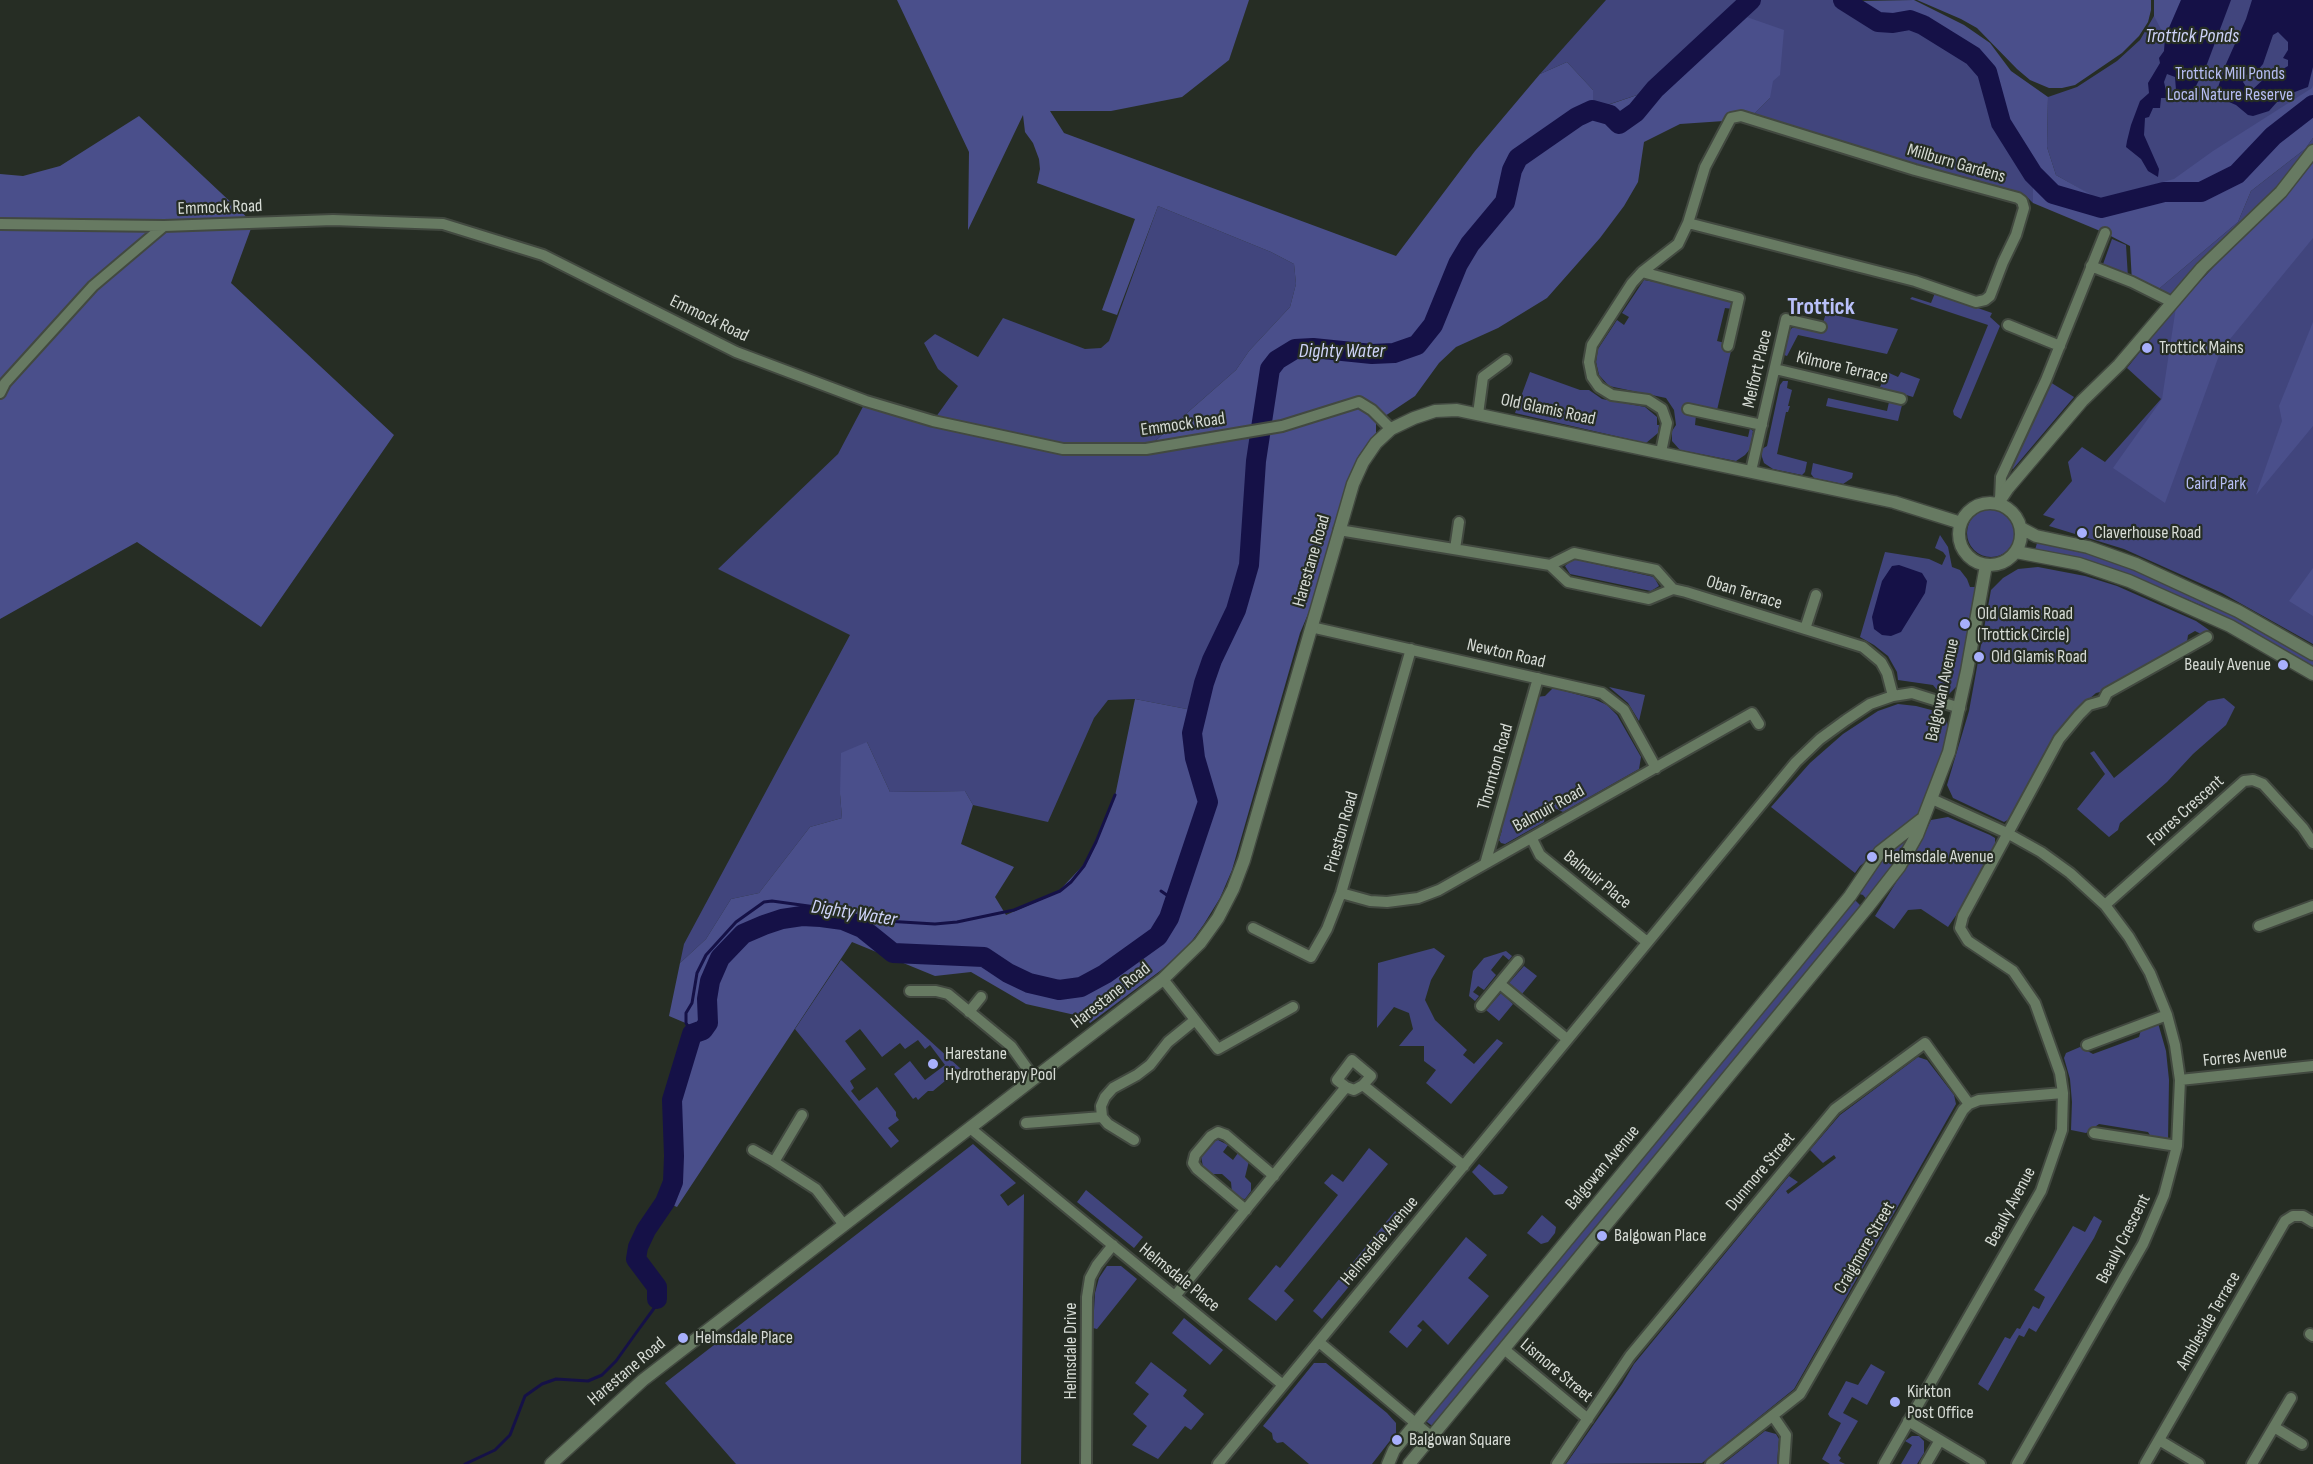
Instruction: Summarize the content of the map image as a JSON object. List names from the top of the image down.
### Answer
{
  "streets": {
    "street": [
      "Millburn Gardens",
      "Emmock Road",
      "Kilmore Terrace",
      "Melfort Place",
      "Old Glamis Road",
      "Harestane Road",
      "Oban Terrace",
      "Newton Road",
      "Balgowan Avenue",
      "Thornton Road",
      "Balmuir Road",
      "Forres Crescent",
      "Prieston Road",
      "Balmuir Place",
      "Forres Avenue",
      "Dunmore Street",
      "Beauly Avenue",
      "Beauly Crescent",
      "Helmsdale Avenue",
      "Craigmore Street",
      "Helmsdale Place",
      "Ambleside Terrace",
      "Helmsdale Drive",
      "Lismore Street"
    ]
  },
  "crossings": [
    ["Millburn Gardens", "Old Glamis Road"],
    ["Emmock Road", "Old Glamis Road"],
    ["Emmock Road", "Harestane Road"],
    ["Kilmore Terrace", "Melfort Place"],
    ["Melfort Place", "Old Glamis Road"],
    ["Old Glamis Road", "Harestane Road"],
    ["Old Glamis Road", "Balgowan Avenue"],
    ["Harestane Road", "Newton Road"],
    ["Harestane Road", "Helmsdale Place"],
    ["Oban Terrace", "Helmsdale Avenue"],
    ["Newton Road", "Thornton Road"],
    ["Newton Road", "Balmuir Road"],
    ["Newton Road", "Prieston Road"],
    ["Balgowan Avenue", "Beauly Crescent"],
    ["Balgowan Avenue", "Helmsdale Avenue"],
    ["Balgowan Avenue", "Lismore Street"],
    ["Thornton Road", "Balmuir Road"],
    ["Balmuir Road", "Prieston Road"],
    ["Balmuir Road", "Balmuir Place"],
    ["Forres Crescent", "Beauly Crescent"],
    ["Balmuir Place", "Helmsdale Avenue"],
    ["Forres Avenue", "Beauly Crescent"],
    ["Dunmore Street", "Craigmore Street"],
    ["Dunmore Street", "Lismore Street"],
    ["Beauly Avenue", "Beauly Crescent"],
    ["Helmsdale Avenue", "Helmsdale Place"],
    ["Helmsdale Place", "Helmsdale Drive"]
  ],
  "districts": ["Trottick"],
  "water": ["Trottick Ponds", "Dighty Water"],
  "parks": ["Trottick Mill Ponds Local Nature Reserve", "Caird Park"],
  "places": [
    "Trottick Mains",
    "Claverhouse Road",
    "Old Glamis Road (Trottick Circle)",
    "Old Glamis Road",
    "Beauly Avenue",
    "Helmsdale Avenue",
    "Harestane Hydrotherapy Pool",
    "Balgowan Place",
    "Helmsdale Place",
    "Kirkton Post Office",
    "Balgowan Square"
  ]
}
